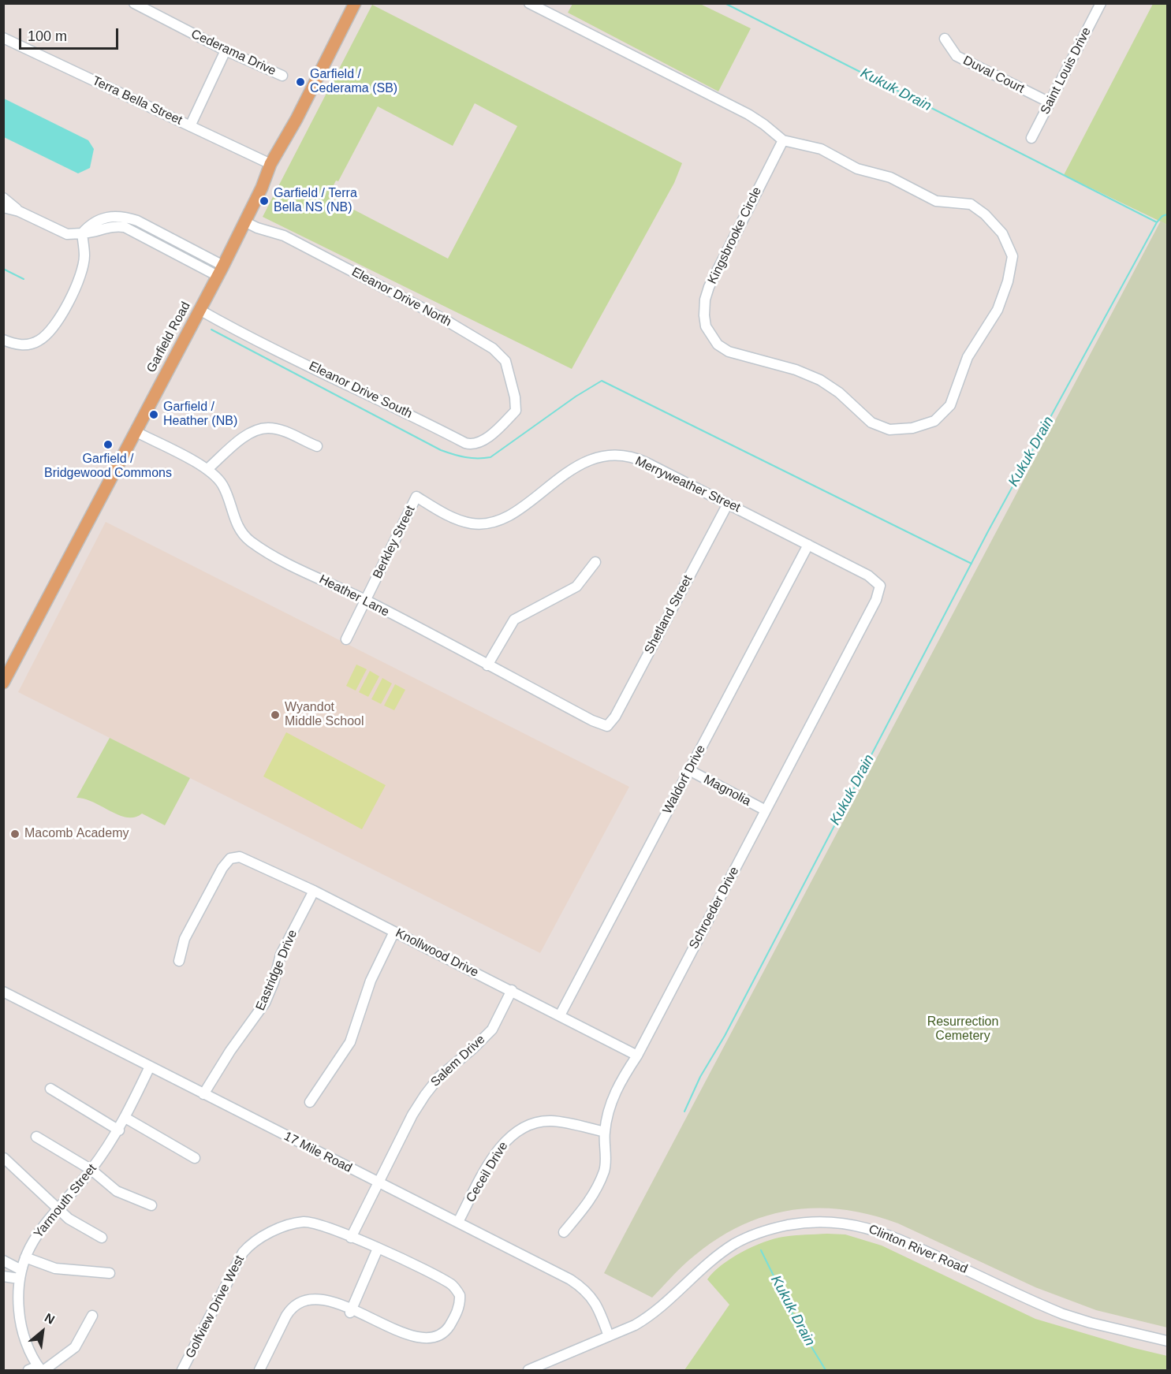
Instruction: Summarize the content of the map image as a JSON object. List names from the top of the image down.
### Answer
{
  "streets": {
    "main road": ["Garfield Road"],
    "street": [
      "Cederama Drive",
      "Saint Louis Drive",
      "Duval Court",
      "Terra Bella Street",
      "Kingsbrooke Circle",
      "Eleanor Drive North",
      "Eleanor Drive South",
      "Merryweather Street",
      "Berkley Street",
      "Heather Lane",
      "Shetland Street",
      "Waldorf Drive",
      "Magnolia",
      "Schroeder Drive",
      "Knollwood Drive",
      "Eastridge Drive",
      "Salem Drive",
      "17 Mile Road",
      "Ceceil Drive",
      "Yarmouth Street",
      "Clinton River Road",
      "Golfview Drive West"
    ]
  },
  "crossings": [
    ["Saint Louis Drive", "Duval Court"],
    ["Terra Bella Street", "Garfield Road"],
    ["Eleanor Drive North", "Garfield Road"],
    ["Eleanor Drive North", "Eleanor Drive South"],
    ["Garfield Road", "Eleanor Drive South"],
    ["Garfield Road", "Heather Lane"],
    ["Merryweather Street", "Berkley Street"],
    ["Merryweather Street", "Shetland Street"],
    ["Merryweather Street", "Waldorf Drive"],
    ["Merryweather Street", "Schroeder Drive"],
    ["Berkley Street", "Heather Lane"],
    ["Heather Lane", "Shetland Street"],
    ["Waldorf Drive", "Magnolia"],
    ["Waldorf Drive", "Knollwood Drive"],
    ["Magnolia", "Schroeder Drive"],
    ["Schroeder Drive", "Knollwood Drive"],
    ["Schroeder Drive", "Ceceil Drive"],
    ["Knollwood Drive", "Eastridge Drive"],
    ["Knollwood Drive", "Salem Drive"],
    ["Eastridge Drive", "17 Mile Road"],
    ["Salem Drive", "17 Mile Road"],
    ["17 Mile Road", "Ceceil Drive"],
    ["17 Mile Road", "Yarmouth Street"],
    ["17 Mile Road", "Clinton River Road"]
  ],
  "water": ["Kukuk Drain"],
  "parks": ["Resurrection Cemetery"],
  "places": [
    "Garfield / Cederama (SB)",
    "Garfield / Terra Bella NS (NB)",
    "Garfield / Heather (NB)",
    "Garfield / Bridgewood Commons",
    "Wyandot Middle School",
    "Macomb Academy"
  ],
  "scale_bar": "100 m",
  "north": "top right"
}
